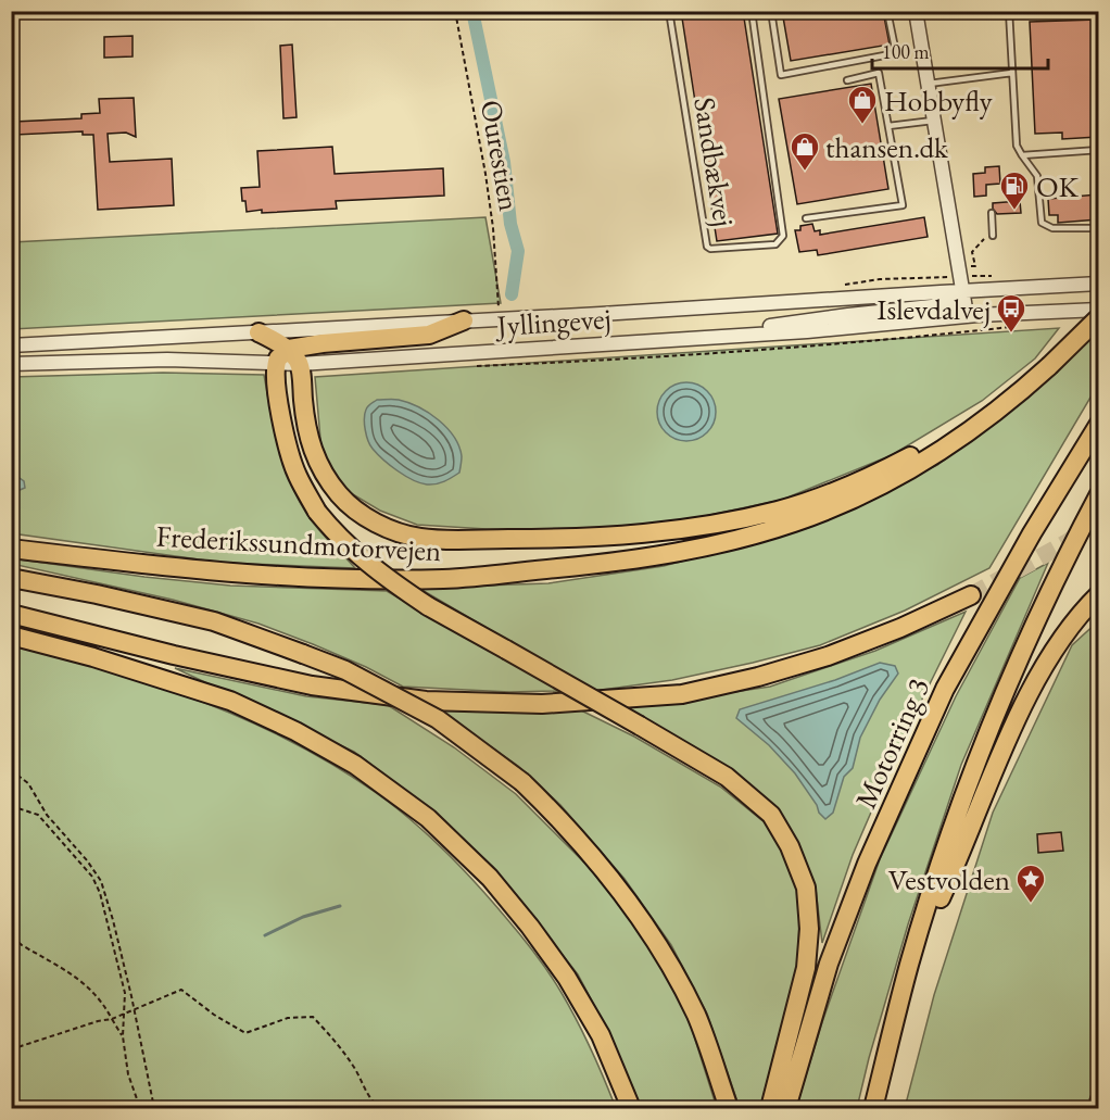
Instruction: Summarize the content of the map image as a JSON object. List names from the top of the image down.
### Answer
{
  "streets": {
    "highway": ["Frederikssundmotorvejen", "Motorring 3"],
    "street": ["Jyllingevej"],
    "lane": ["Sandbækvej"],
    "path": ["Ourestien"]
  },
  "places": {
    "shop": ["Hobbyfly", "thansen.dk"],
    "fuel station": ["OK"],
    "bus stop": ["Islevdalvej"],
    "place": ["Vestvolden"]
  },
  "scale_bar": "100 m"
}
